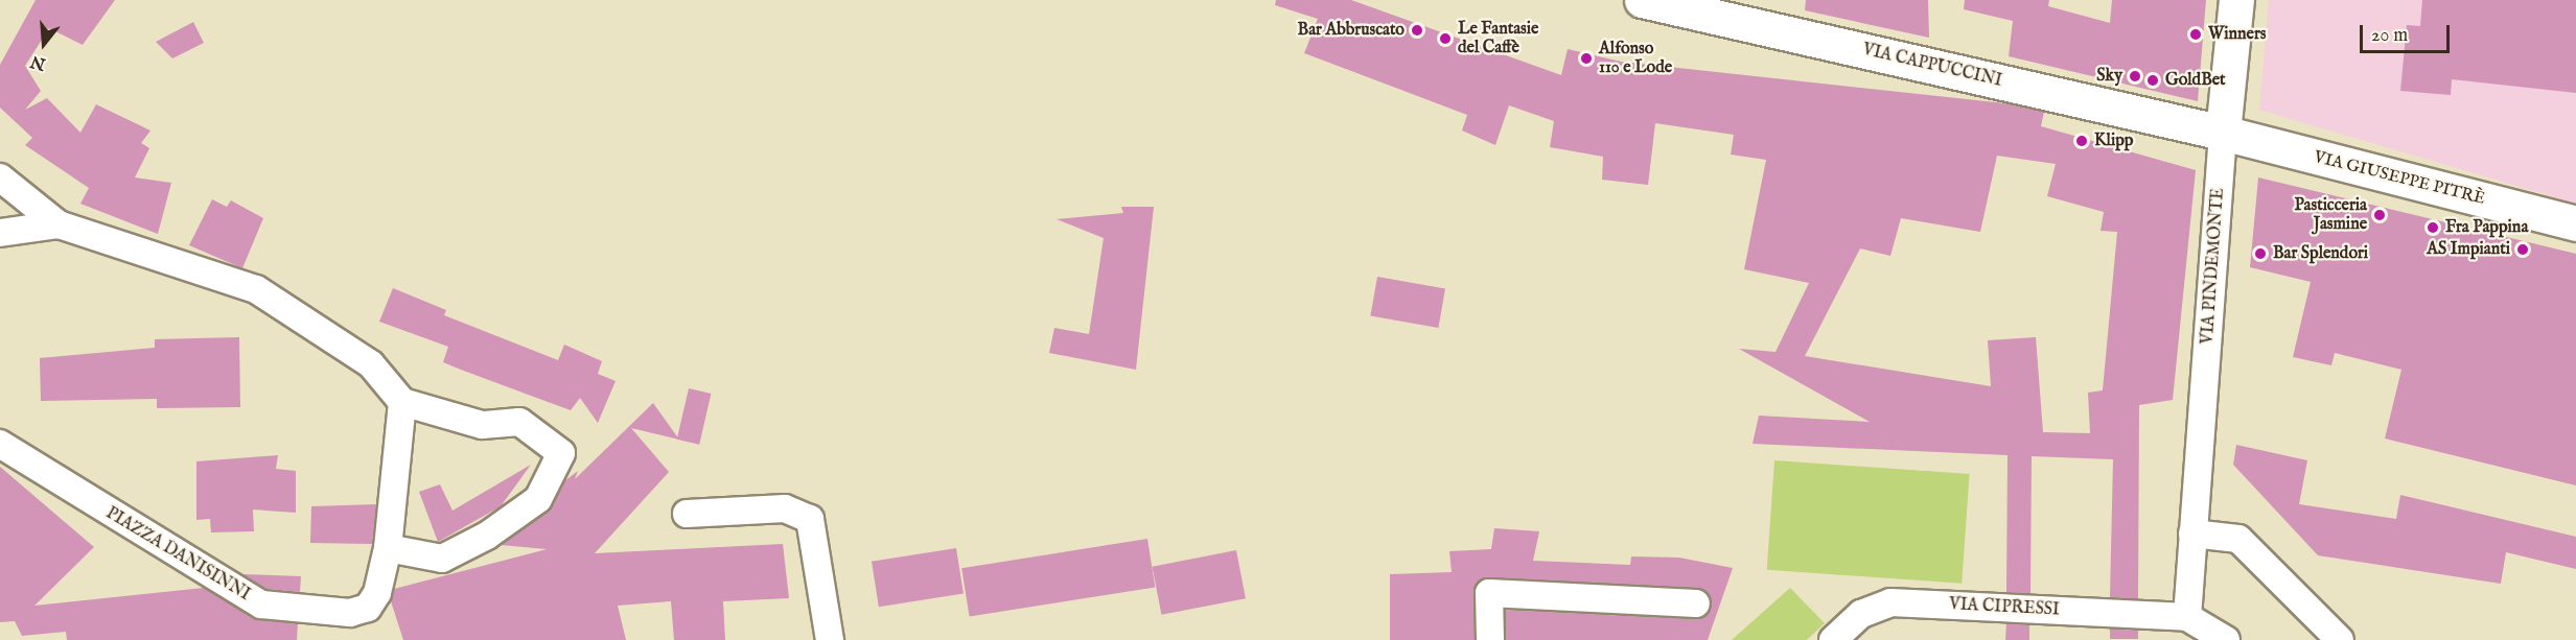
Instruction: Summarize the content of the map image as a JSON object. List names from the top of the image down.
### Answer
{
  "streets": {
    "street": [
      "VIA CAPPUCCINI",
      "VIA GIUSEPPE PITRÈ",
      "VIA PINDEMONTE",
      "PIAZZA DANISINNI",
      "VIA CIPRESSI"
    ]
  },
  "crossings": [
    ["VIA CAPPUCCINI", "VIA GIUSEPPE PITRÈ"],
    ["VIA CAPPUCCINI", "VIA PINDEMONTE"],
    ["VIA GIUSEPPE PITRÈ", "VIA PINDEMONTE"],
    ["VIA PINDEMONTE", "VIA CIPRESSI"]
  ],
  "places": [
    "Bar Abbruscato",
    "Winners",
    "Le Fantasie del Caffè",
    "Alfonso 110 e Lode",
    "Sky",
    "GoldBet",
    "Klipp",
    "Pasticceria Jasmine",
    "Fra Pappina",
    "AS Impianti",
    "Bar Splendori"
  ],
  "scale_bar": "20 m",
  "north": "bottom"
}
